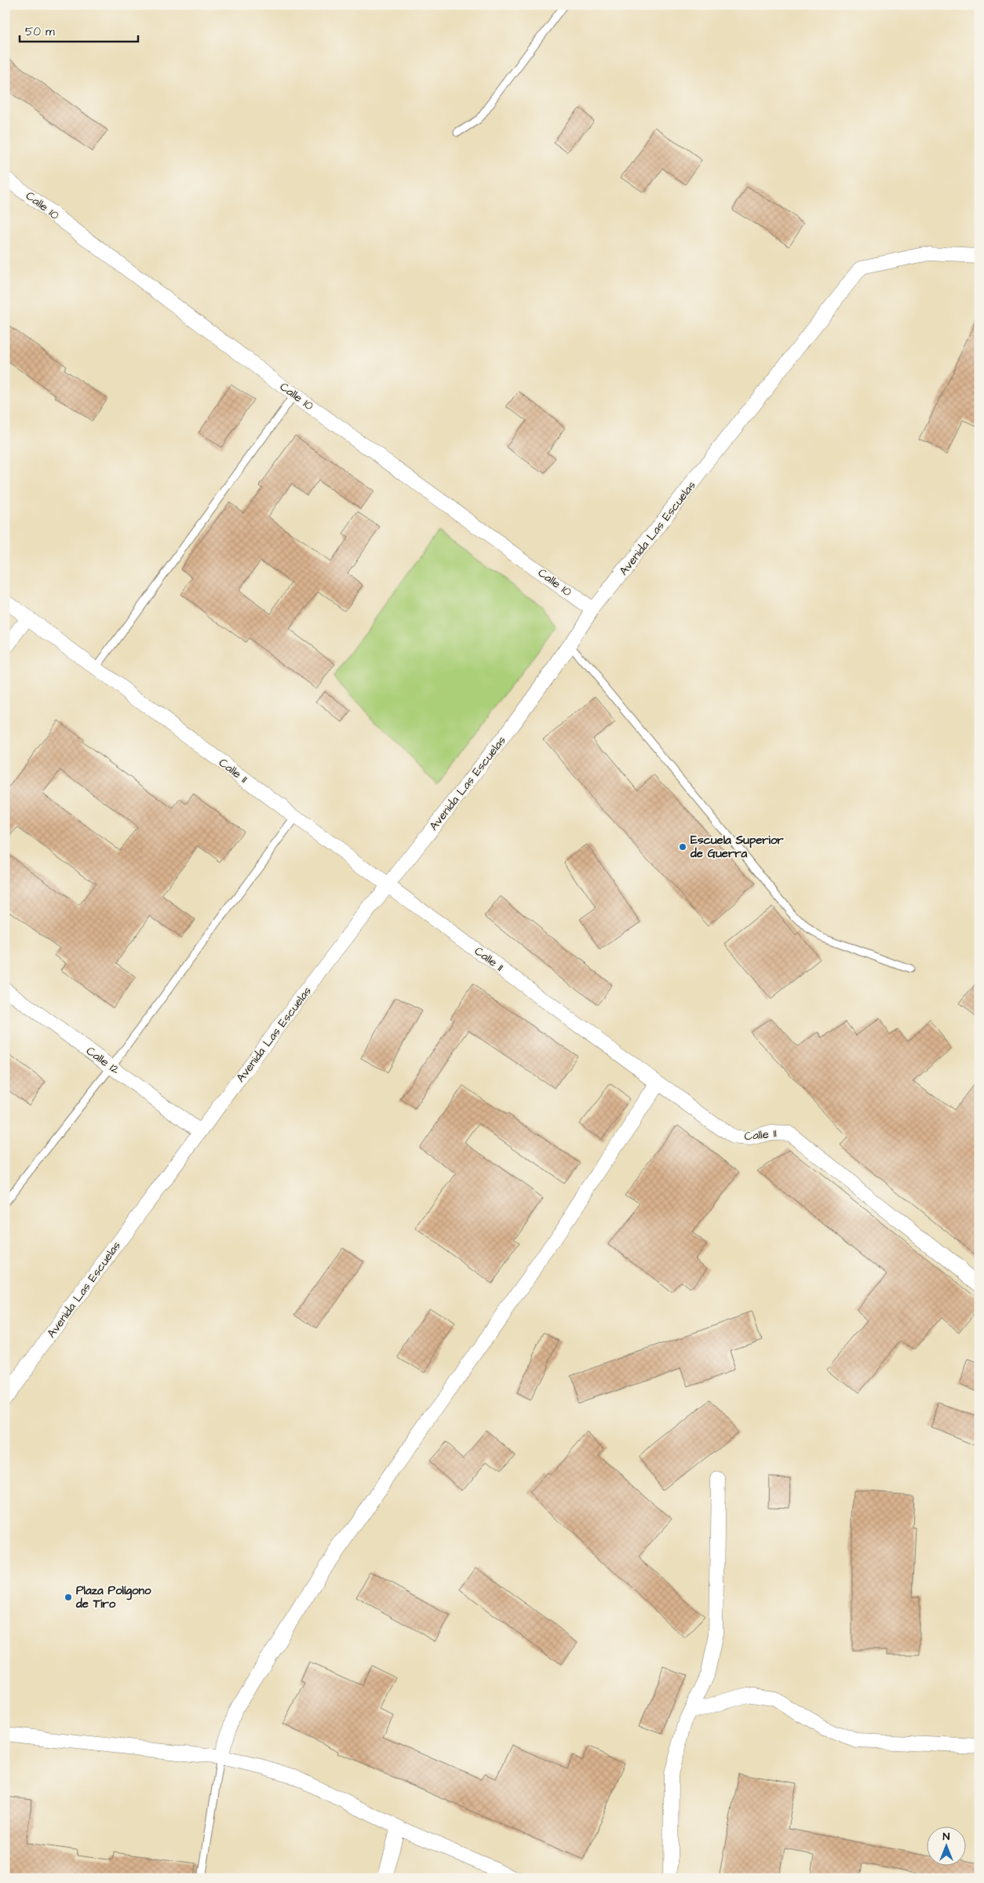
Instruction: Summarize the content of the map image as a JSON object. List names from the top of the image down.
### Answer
{
  "streets": {
    "street": [
      "Calle 10",
      "Avenida Las Escuelas",
      "Calle 11",
      "Calle 12"
    ]
  },
  "crossings": [
    ["Calle 10", "Avenida Las Escuelas"],
    ["Avenida Las Escuelas", "Calle 11"],
    ["Avenida Las Escuelas", "Calle 12"]
  ],
  "places": ["Escuela Superior de Guerra", "Plaza Polígono de Tiro"],
  "scale_bar": "50 m",
  "north": "top"
}
